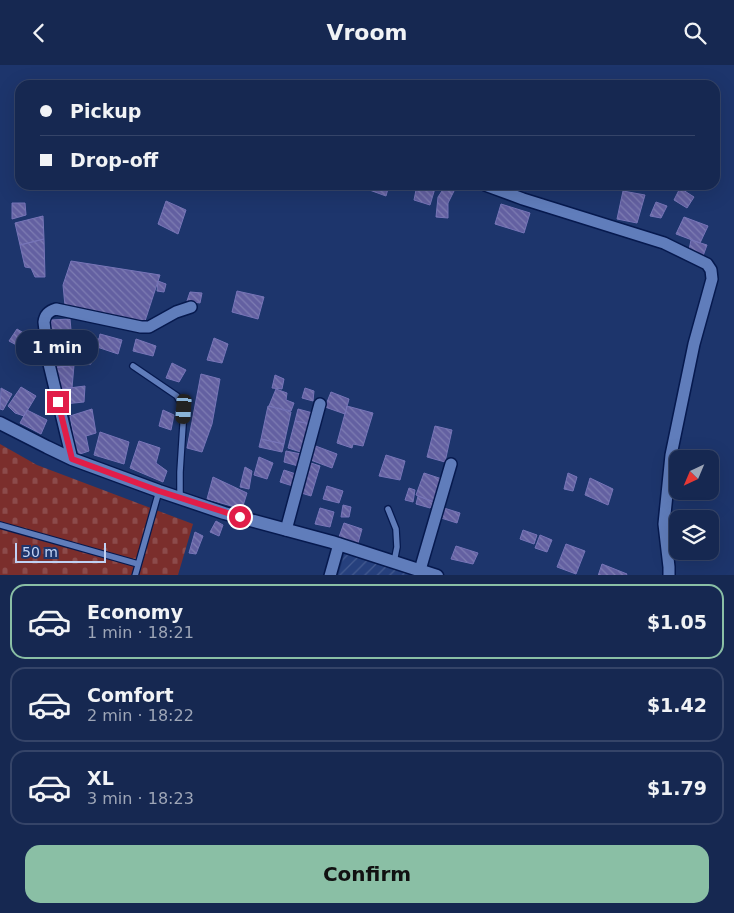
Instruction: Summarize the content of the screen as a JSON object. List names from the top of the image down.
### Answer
{
  "scale_bar": "50 m",
  "north": "bottom left",
  "page": {
    "header": "Vroom",
    "banner": ["Pickup", "Drop-off"],
    "bubble": "1 min",
    "scale": "50 m",
    "list": [
      {
        "name": "Economy",
        "note": "1 min · 18:21",
        "value": "$1.05"
      },
      {
        "name": "Comfort",
        "note": "2 min · 18:22",
        "value": "$1.42"
      },
      {
        "name": "XL",
        "note": "3 min · 18:23",
        "value": "$1.79"
      }
    ],
    "buttons": "Confirm"
  }
}
